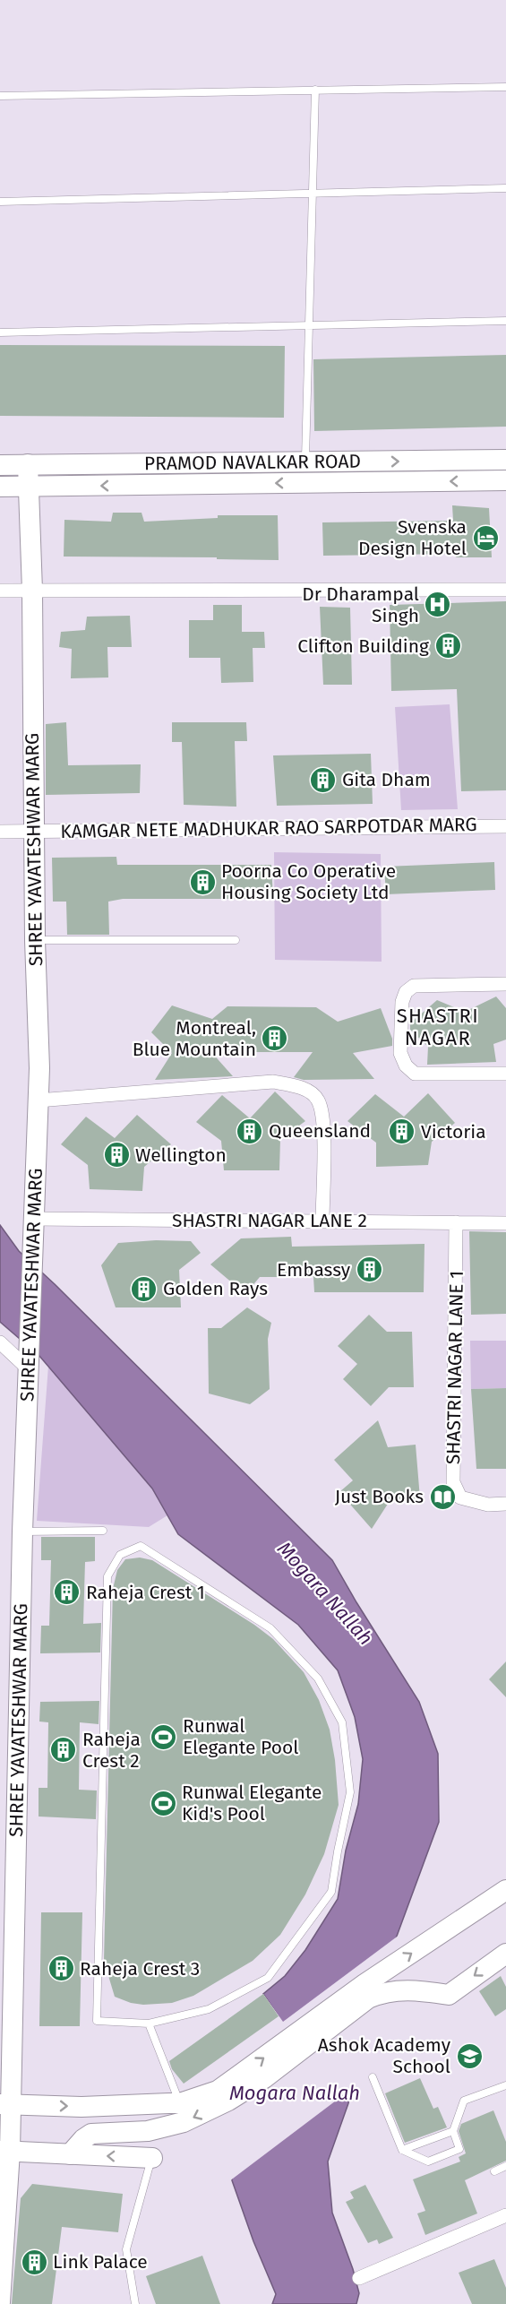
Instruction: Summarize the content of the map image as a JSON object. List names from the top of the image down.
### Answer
{
  "streets": {
    "street": [
      "PRAMOD NAVALKAR ROAD",
      "KAMGAR NETE MADHUKAR RAO SARPOTDAR MARG",
      "SHREE YAVATESHWAR MARG",
      "SHASTRI NAGAR LANE 2",
      "SHASTRI NAGAR LANE 1"
    ]
  },
  "crossings": [
    ["PRAMOD NAVALKAR ROAD", "SHREE YAVATESHWAR MARG"],
    ["KAMGAR NETE MADHUKAR RAO SARPOTDAR MARG", "SHREE YAVATESHWAR MARG"],
    ["SHREE YAVATESHWAR MARG", "SHASTRI NAGAR LANE 2"],
    ["SHASTRI NAGAR LANE 2", "SHASTRI NAGAR LANE 1"]
  ],
  "districts": ["SHASTRI NAGAR"],
  "water": ["Mogara Nallah"],
  "places": {
    "hotel": ["Svenska Design Hotel"],
    "hospital": ["Dr Dharampal Singh"],
    "building": [
      "Clifton Building",
      "Gita Dham",
      "Poorna Co Operative Housing Society Ltd",
      "Montreal, Blue Mountain",
      "Queensland",
      "Victoria",
      "Wellington",
      "Embassy",
      "Golden Rays",
      "Raheja Crest 1",
      "Raheja Crest 2",
      "Raheja Crest 3",
      "Link Palace"
    ],
    "library": ["Just Books"],
    "sports": ["Runwal Elegante Pool", "Runwal Elegante Kid's Pool"],
    "school or university": ["Ashok Academy School"]
  }
}
